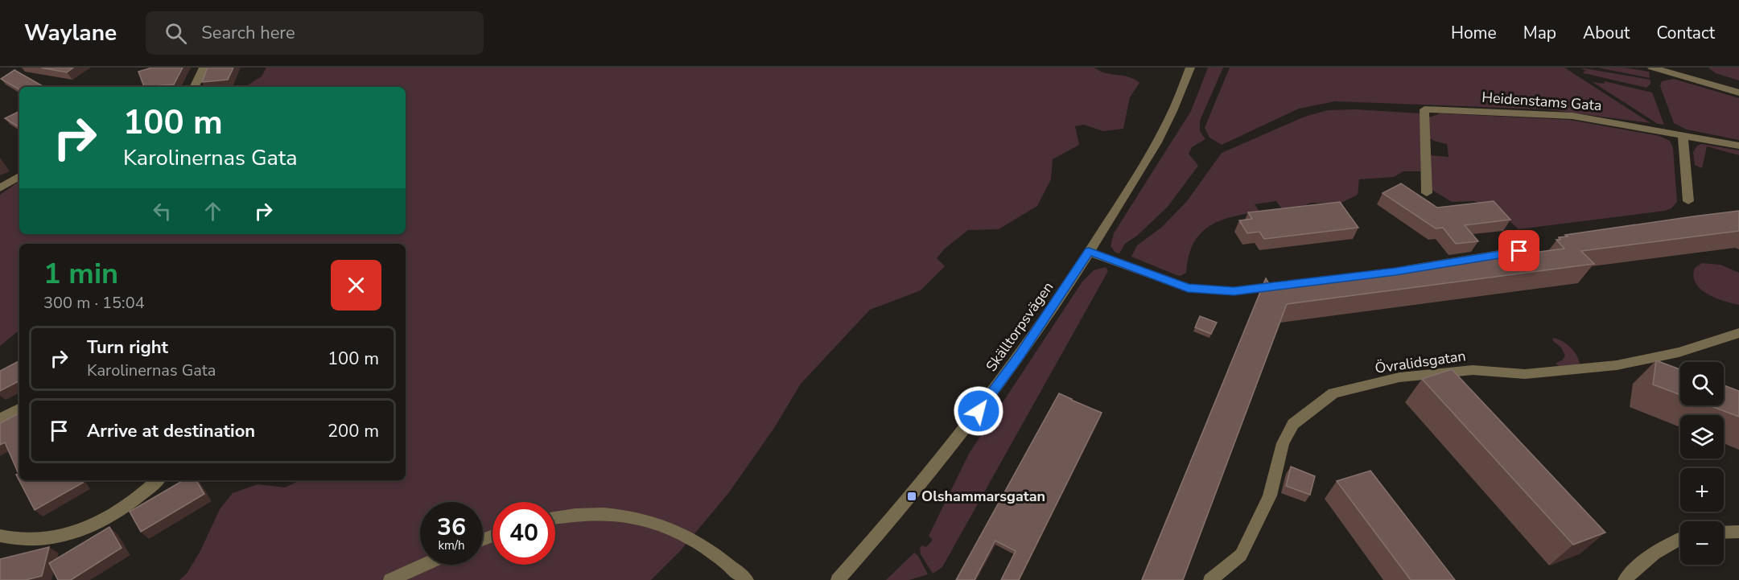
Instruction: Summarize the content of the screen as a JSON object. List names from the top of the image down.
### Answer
{
  "streets": {
    "street": ["Heidenstams Gata", "Skälltorpsvägen", "Övralidsgatan"]
  },
  "places": {
    "transit": ["Olshammarsgatan"]
  },
  "page": {
    "header": "Waylane",
    "search": "Search here",
    "nav": [
      "Home",
      "Map",
      "About",
      "Contact"
    ],
    "turn": ["100 m", "Karolinernas Gata"],
    "heading": ["1 min", "300 m · 15:04"],
    "list": [
      {
        "name": "Turn right",
        "note": "Karolinernas Gata",
        "value": "100 m"
      },
      {
        "name": "Arrive at destination",
        "value": "200 m"
      }
    ],
    "map_buttons": ["+", "−"],
    "speed": "36 km/h",
    "limit": "40"
  }
}
